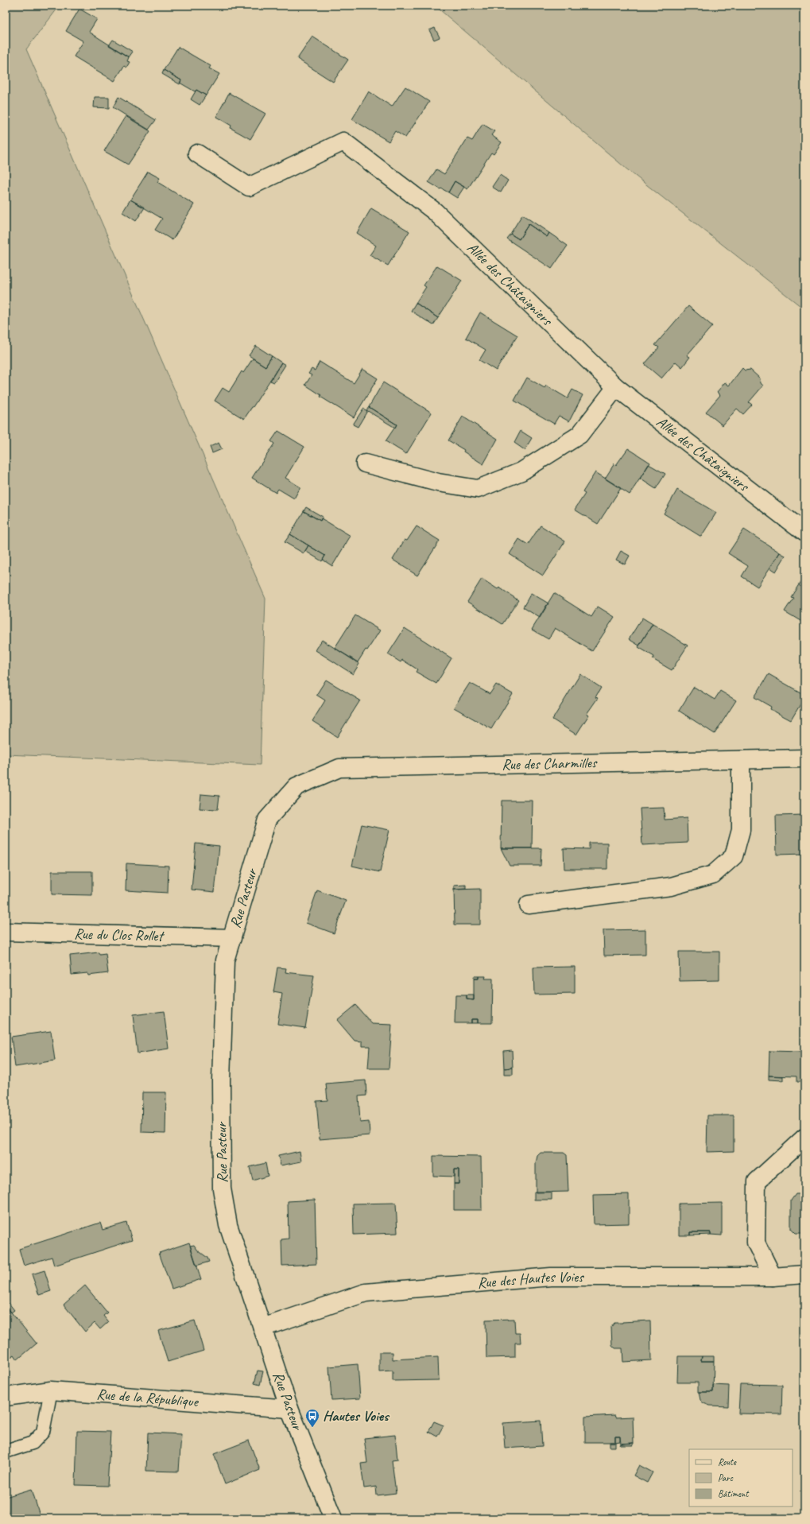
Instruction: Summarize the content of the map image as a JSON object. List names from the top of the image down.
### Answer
{
  "streets": {
    "street": [
      "Allée des Châtaigniers",
      "Rue des Charmilles",
      "Rue Pasteur",
      "Rue du Clos Rollet",
      "Rue des Hautes Voies",
      "Rue de la République"
    ]
  },
  "crossings": [
    ["Rue des Charmilles", "Rue Pasteur"],
    ["Rue Pasteur", "Rue du Clos Rollet"],
    ["Rue Pasteur", "Rue des Hautes Voies"],
    ["Rue Pasteur", "Rue de la République"]
  ],
  "places": {
    "bus stop": ["Hautes Voies"]
  },
  "legend": ["Route", "Parc", "Bâtiment"]
}
